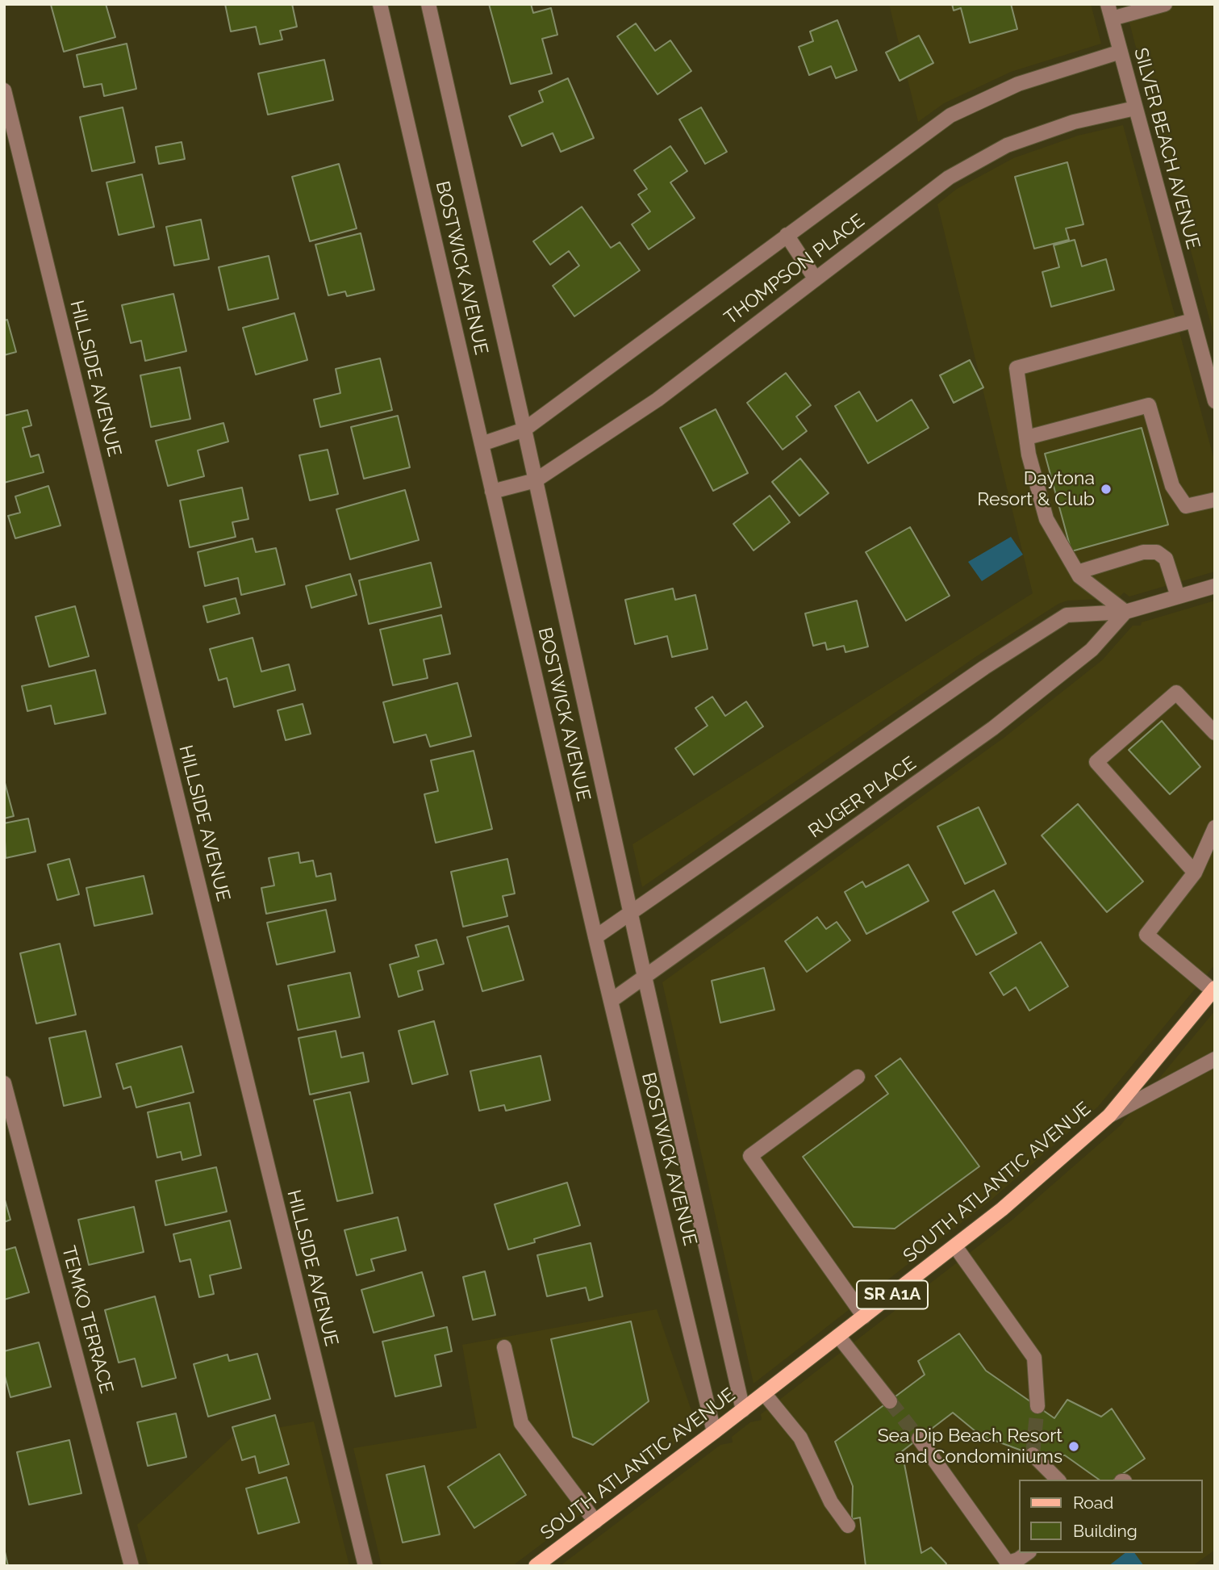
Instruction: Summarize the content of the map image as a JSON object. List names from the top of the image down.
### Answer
{
  "streets": {
    "main road": ["SOUTH ATLANTIC AVENUE", "SR A1A"],
    "street": [
      "SILVER BEACH AVENUE",
      "BOSTWICK AVENUE",
      "THOMPSON PLACE",
      "HILLSIDE AVENUE",
      "RUGER PLACE",
      "TEMKO TERRACE"
    ]
  },
  "crossings": [
    ["SILVER BEACH AVENUE", "THOMPSON PLACE"],
    ["BOSTWICK AVENUE", "THOMPSON PLACE"],
    ["BOSTWICK AVENUE", "RUGER PLACE"],
    ["BOSTWICK AVENUE", "SOUTH ATLANTIC AVENUE"]
  ],
  "places": ["Daytona Resort & Club", "Sea Dip Beach Resort and Condominiums"],
  "legend": ["Road", "Building"]
}
